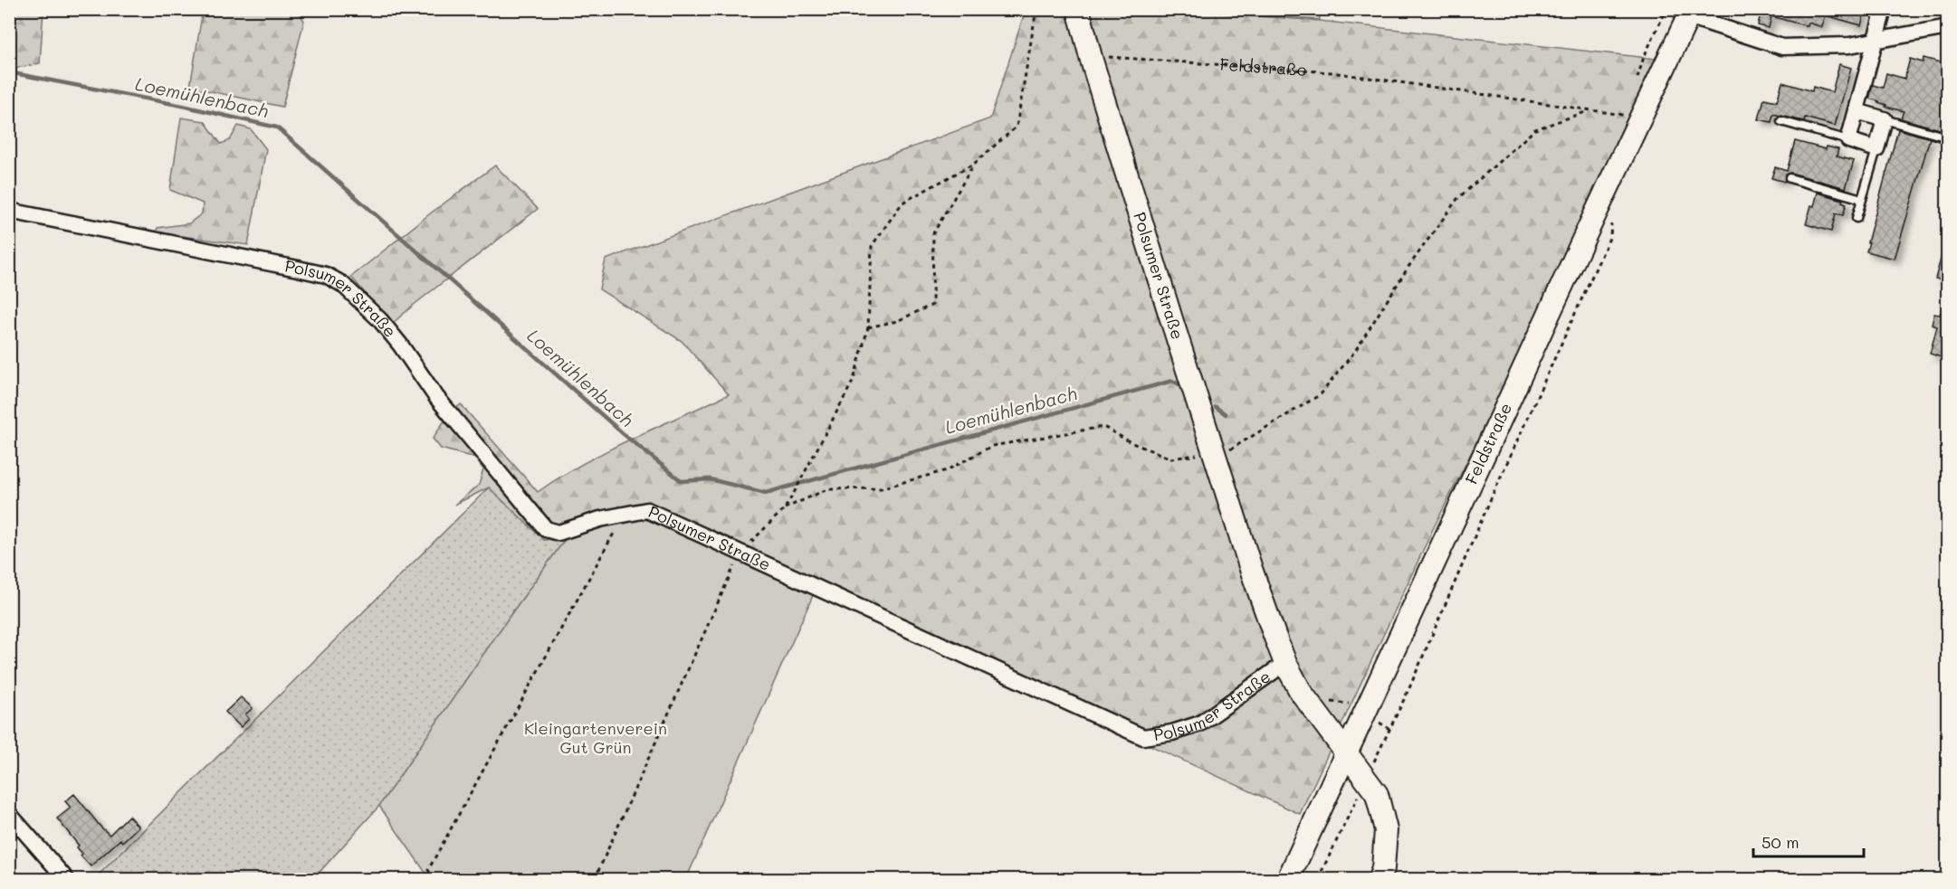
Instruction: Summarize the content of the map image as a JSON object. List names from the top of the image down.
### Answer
{
  "streets": {
    "main road": ["Feldstraße", "Polsumer Straße"]
  },
  "crossings": [
    ["Feldstraße", "Polsumer Straße"]
  ],
  "water": ["Loemühlenbach"],
  "parks": ["Kleingartenverein Gut Grün"],
  "scale_bar": "50 m"
}
